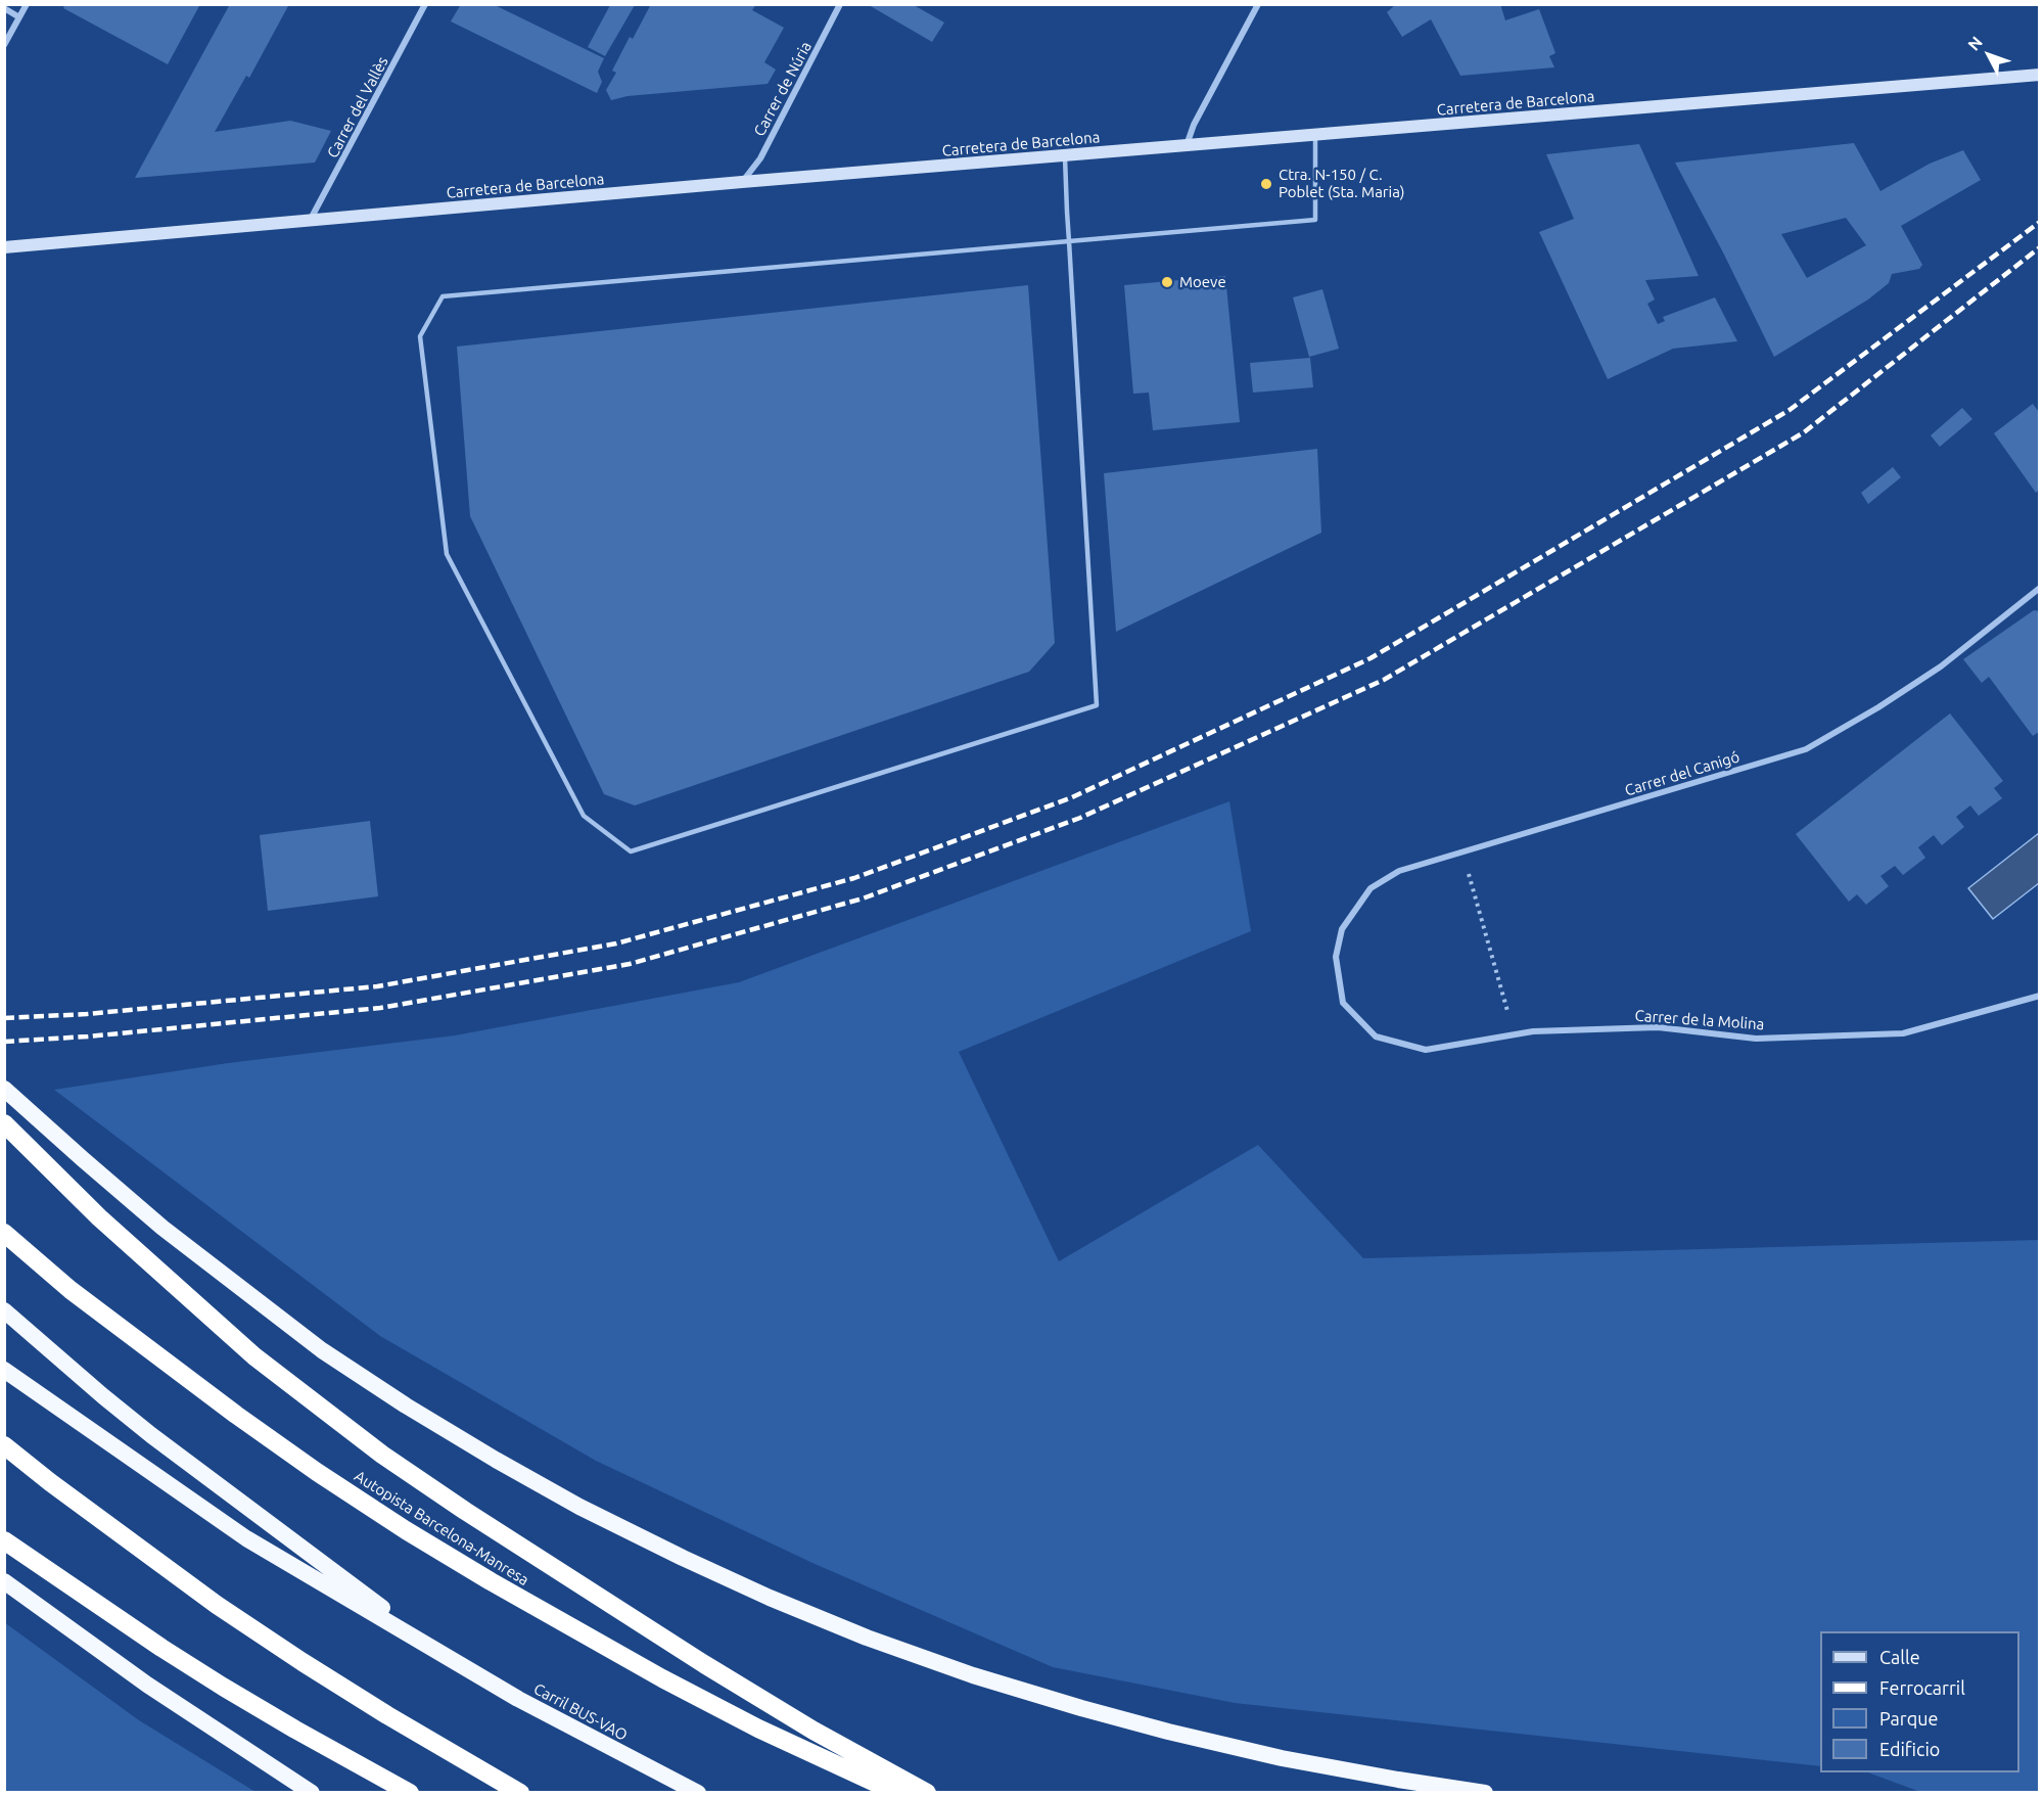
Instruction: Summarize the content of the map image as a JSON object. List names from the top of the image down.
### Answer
{
  "streets": {
    "highway": ["Autopista Barcelona-Manresa", "Carril BUS-VAO"],
    "main road": ["Carretera de Barcelona"],
    "street": [
      "Carrer de Núria",
      "Carrer del Vallès",
      "Carrer del Canigó",
      "Carrer de la Molina"
    ]
  },
  "crossings": [
    ["Carrer de Núria", "Carretera de Barcelona"],
    ["Carretera de Barcelona", "Carrer del Vallès"],
    ["Carrer del Canigó", "Carrer de la Molina"]
  ],
  "places": ["Ctra. N-150 / C. Poblet (Sta. Maria)", "Moeve"],
  "legend": [
    "Calle",
    "Ferrocarril",
    "Parque",
    "Edificio"
  ],
  "north": "top left"
}
